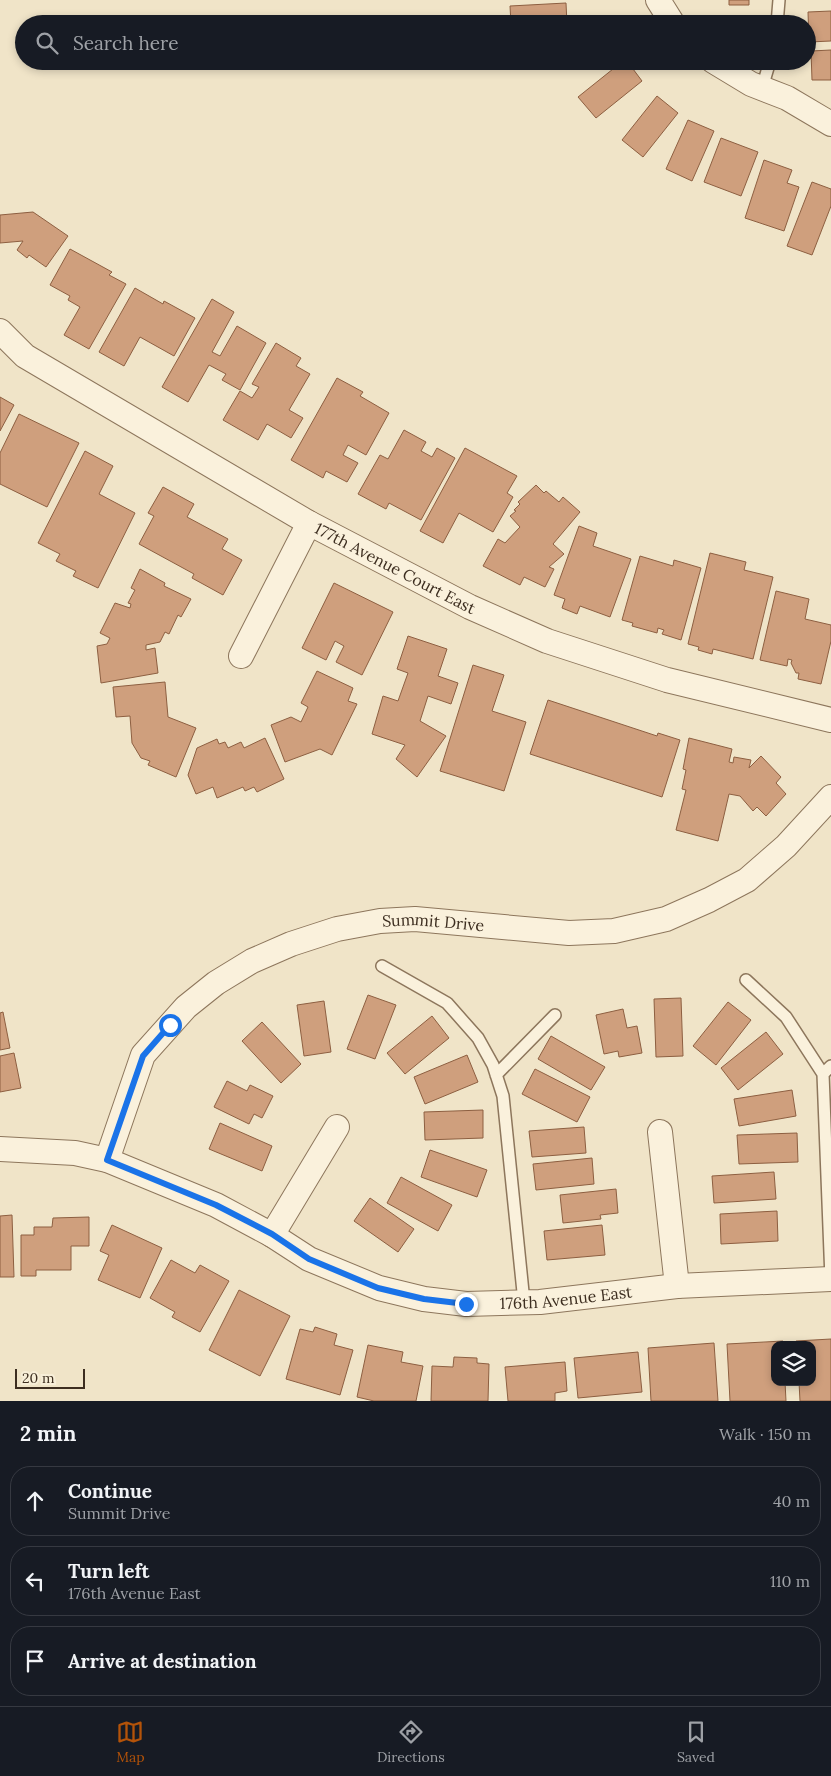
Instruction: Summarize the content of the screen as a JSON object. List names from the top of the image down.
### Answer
{
  "streets": {
    "street": ["177th Avenue Court East", "Summit Drive", "176th Avenue East"]
  },
  "crossings": [
    ["Summit Drive", "176th Avenue East"]
  ],
  "scale_bar": "20 m",
  "page": {
    "search": "Search here",
    "scale": "20 m",
    "heading": ["2 min", "Walk · 150 m"],
    "list": [
      ["Continue", "Summit Drive", "40 m"],
      ["Turn left", "176th Avenue East", "110 m"],
      "Arrive at destination"
    ],
    "nav": ["Map", "Directions", "Saved"]
  }
}
